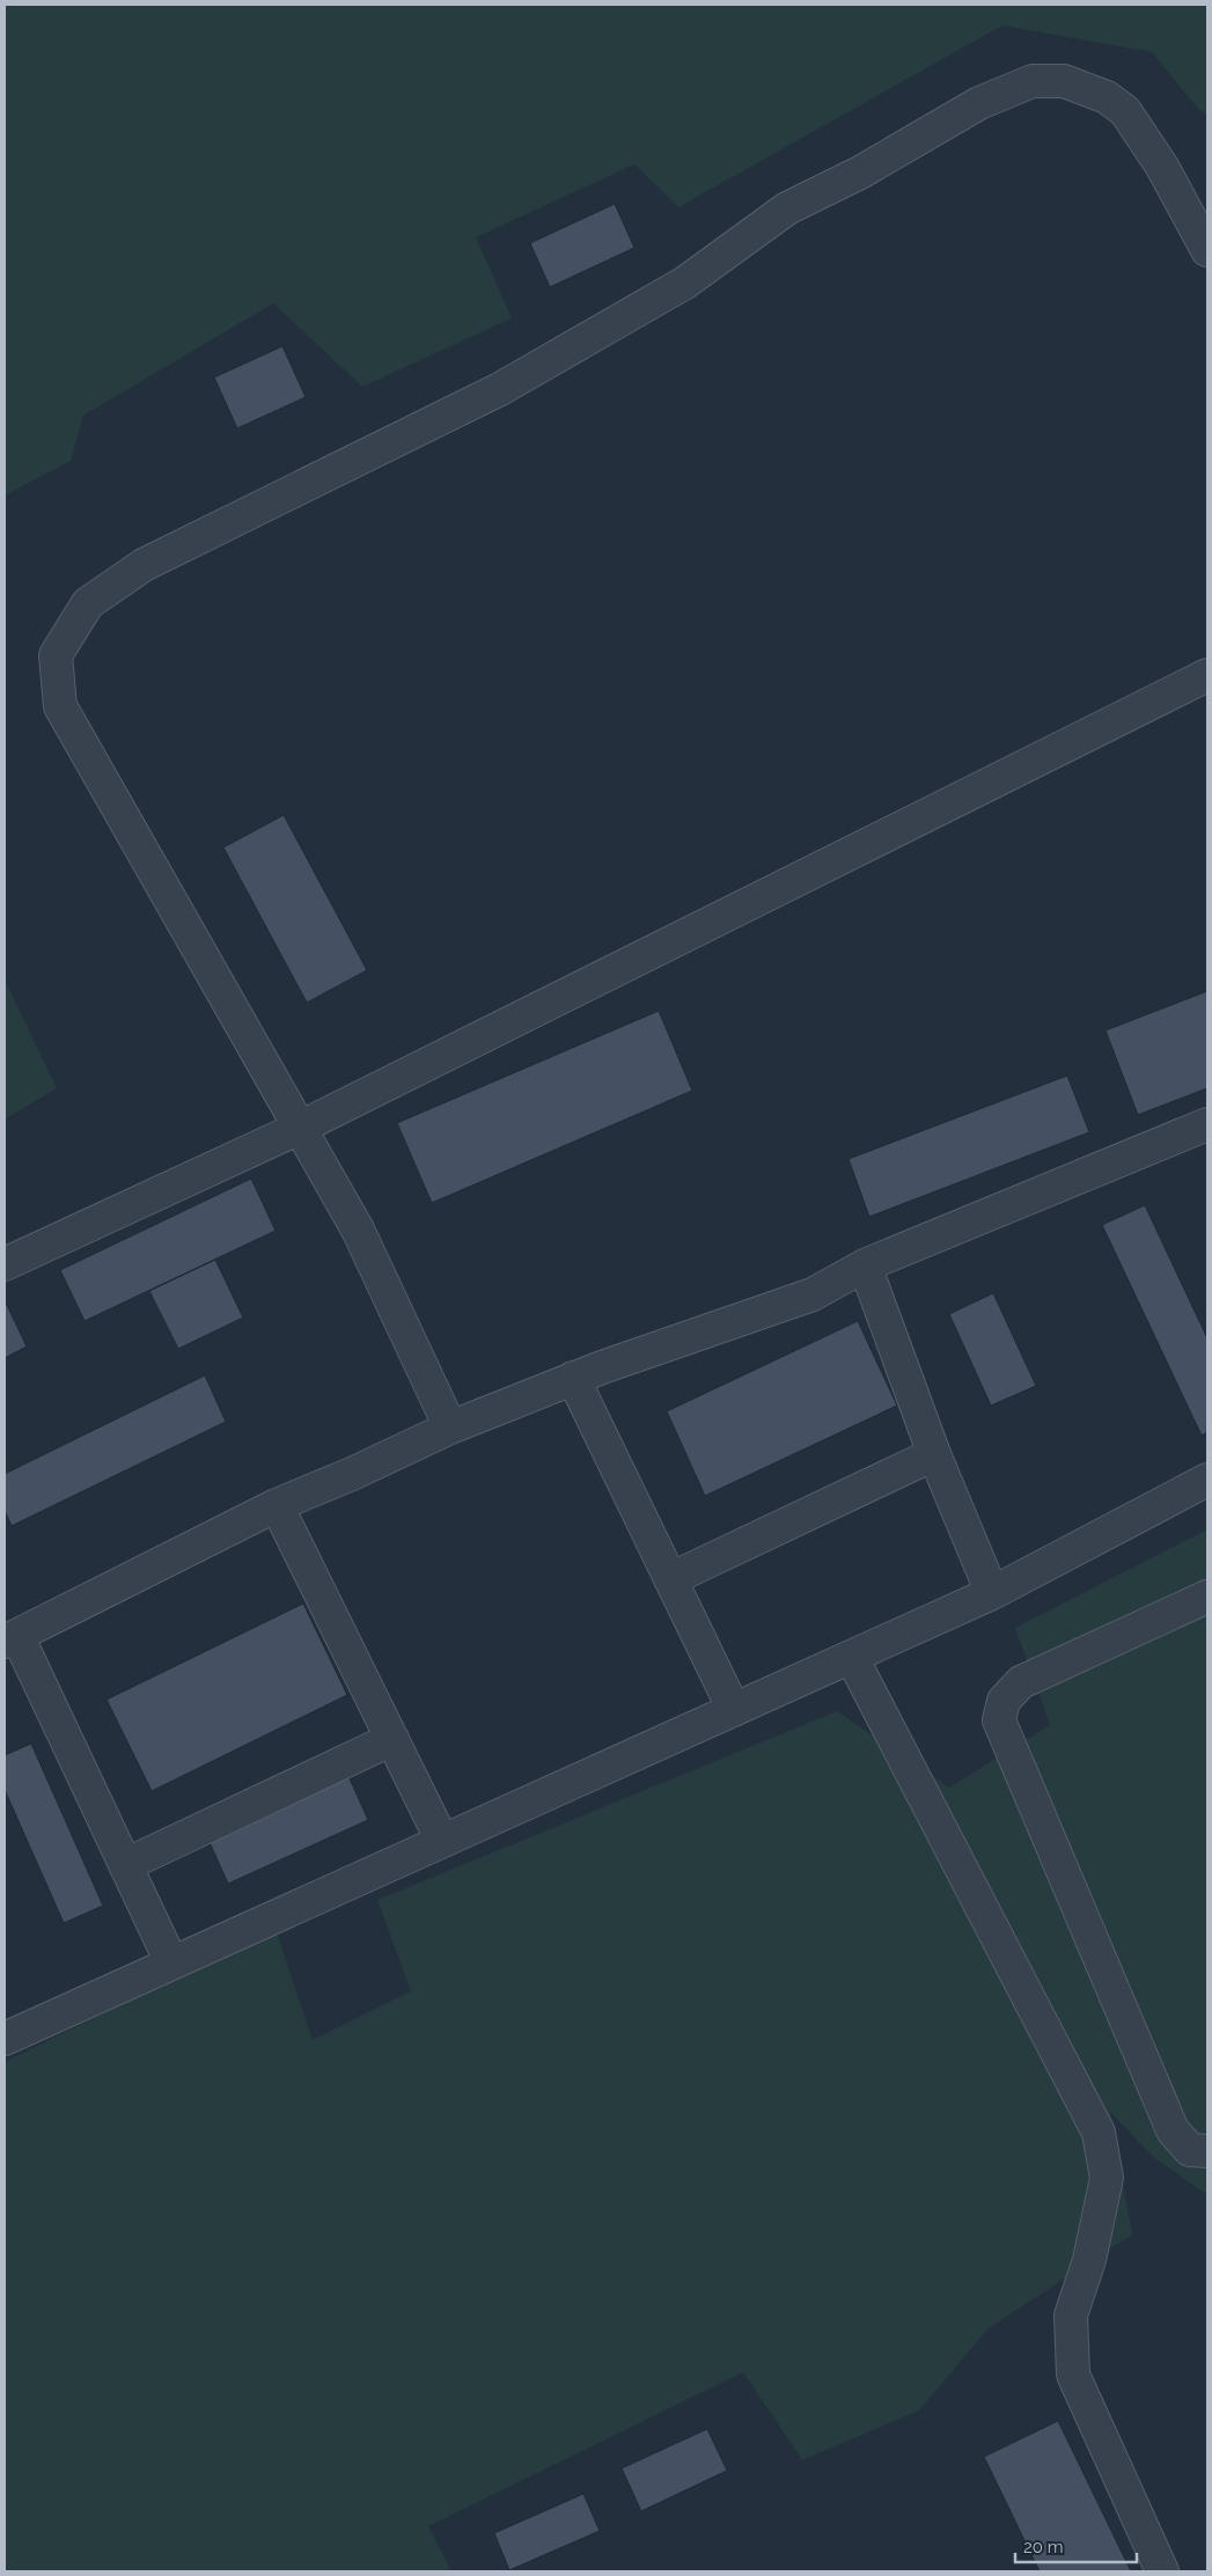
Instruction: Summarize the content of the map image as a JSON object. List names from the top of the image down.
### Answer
{
  "scale_bar": "20 m"
}
